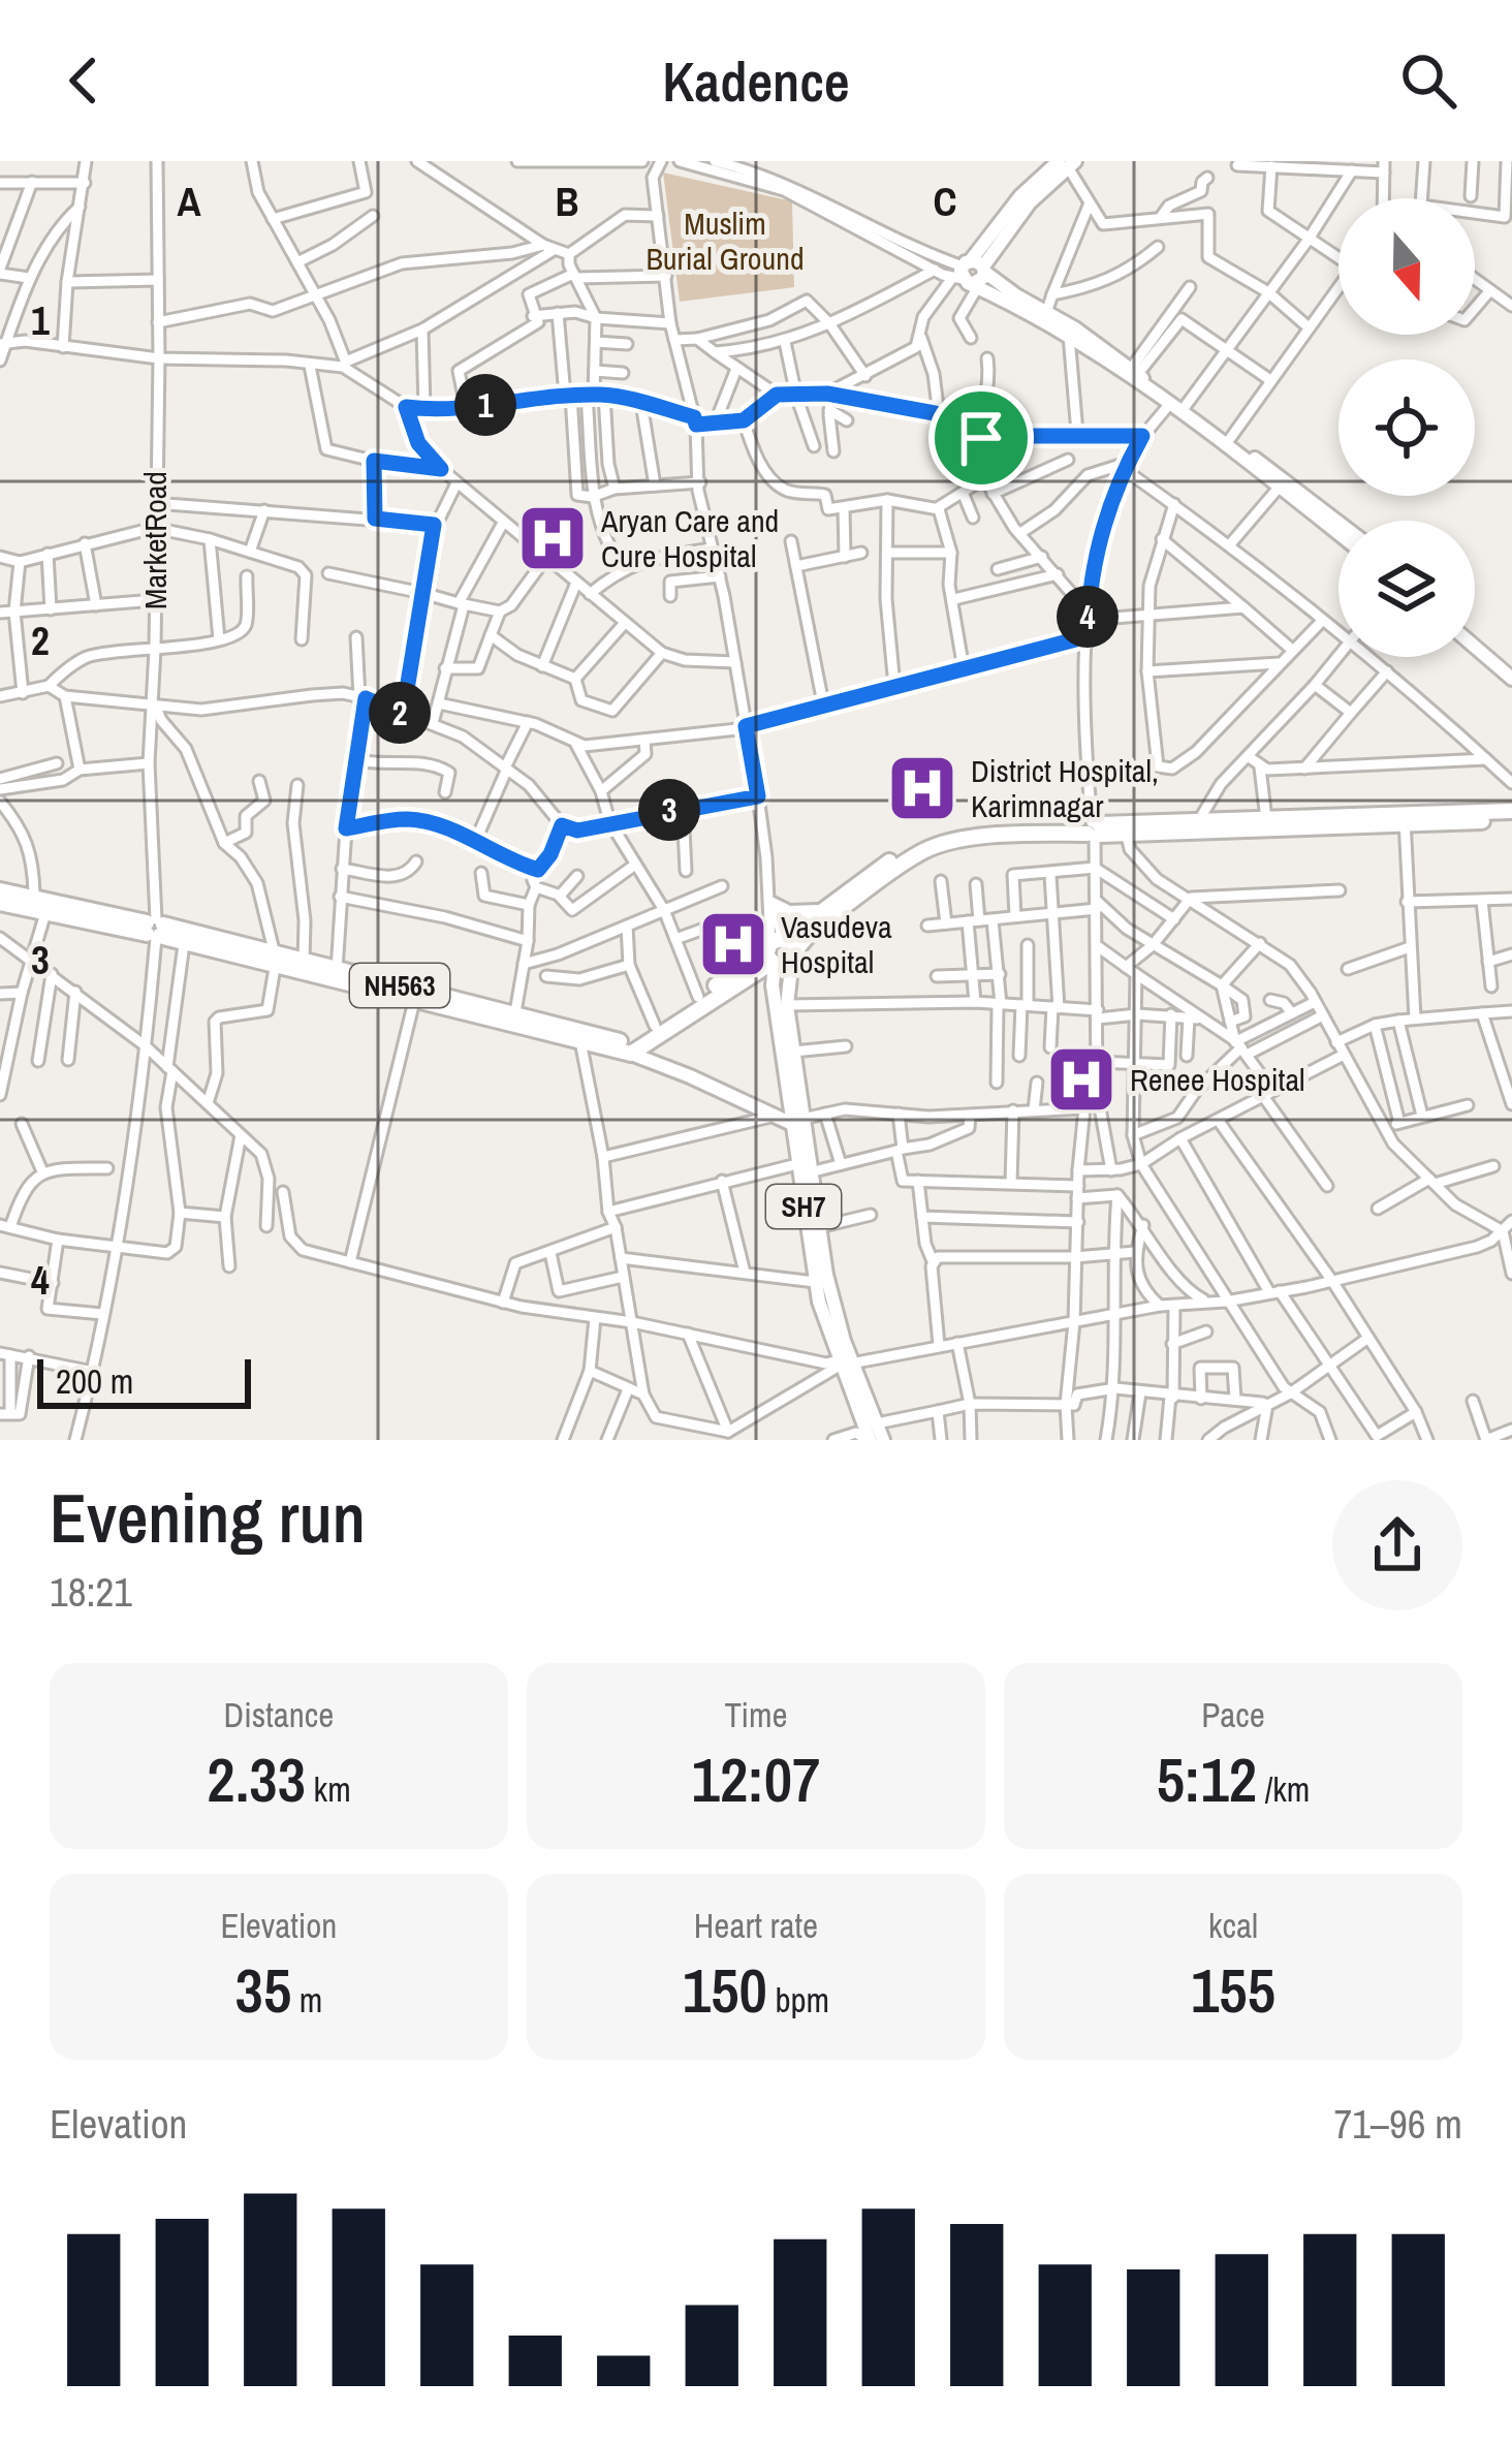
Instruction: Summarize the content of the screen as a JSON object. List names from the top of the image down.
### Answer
{
  "streets": {
    "highway": ["NH563"],
    "main road": ["SH7"],
    "street": ["MarketRoad"]
  },
  "crossings": [
    ["MarketRoad", "NH563"]
  ],
  "parks": ["Muslim Burial Ground"],
  "places": {
    "hospital": [
      "Aryan Care and Cure Hospital",
      "District Hospital, Karimnagar",
      "Vasudeva Hospital",
      "Renee Hospital"
    ]
  },
  "scale_bar": "200 m",
  "north": "bottom",
  "page": {
    "header": "Kadence",
    "pins": [
      "1",
      "4",
      "2",
      "3"
    ],
    "scale": "200 m",
    "heading": ["Evening run", "18:21"],
    "stats": [
      ["Distance", "2.33 km"],
      ["Time", "12:07"],
      ["Pace", "5:12 /km"],
      ["Elevation", "35 m"],
      ["Heart rate", "150 bpm"],
      ["kcal", "155"]
    ],
    "chart": ["Elevation", "71–96 m"]
  },
  "grid": {
    "columns": ["A", "B", "C"],
    "rows": [
      "1",
      "2",
      "3",
      "4"
    ]
  }
}
